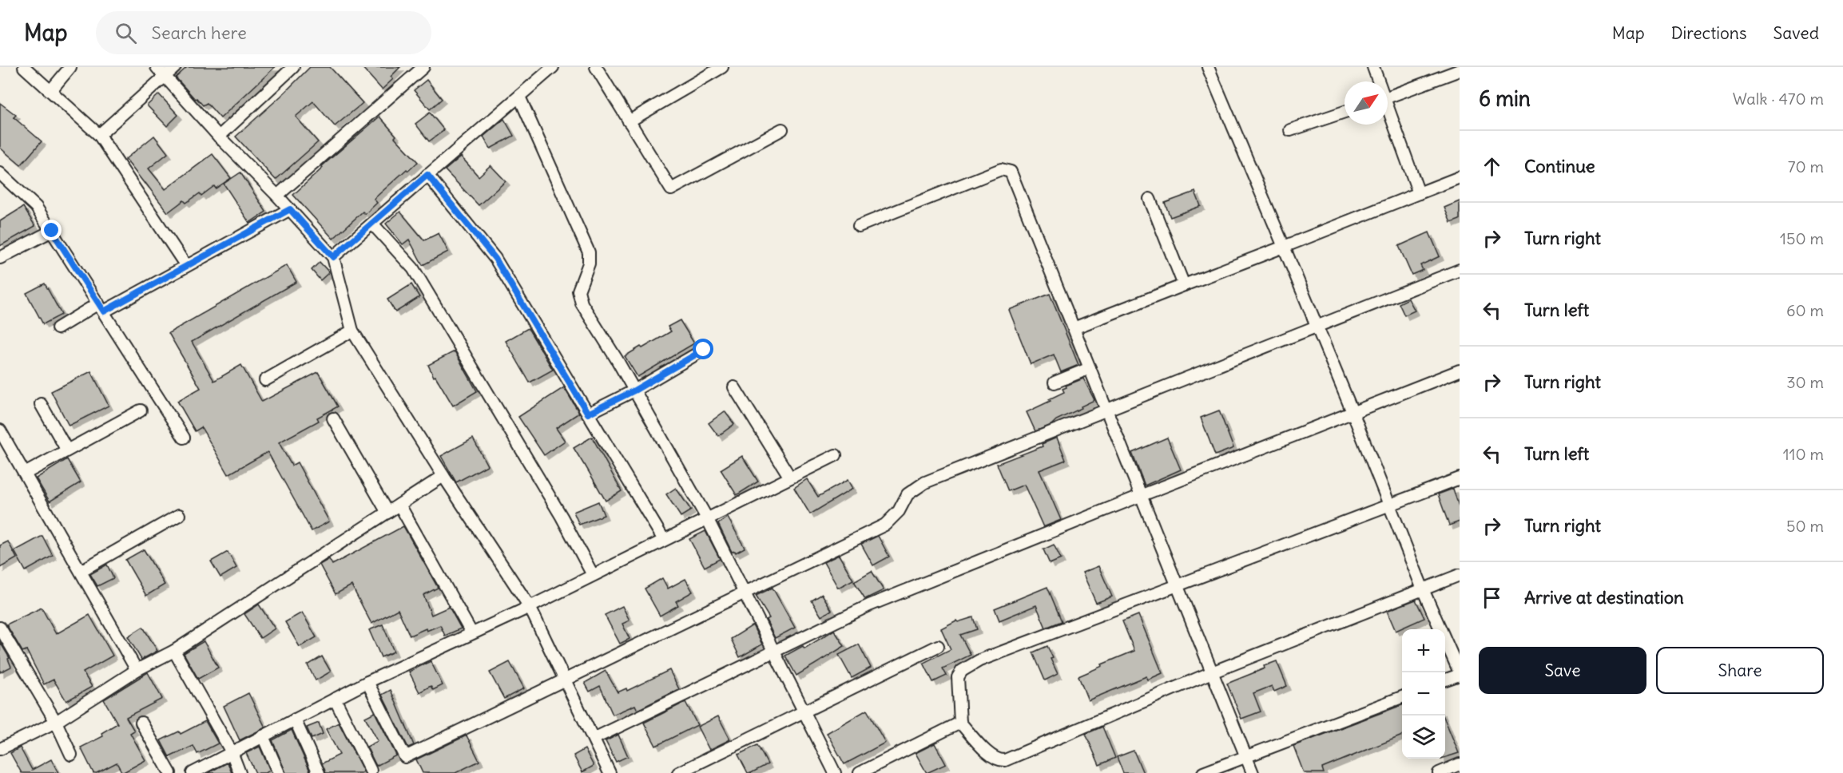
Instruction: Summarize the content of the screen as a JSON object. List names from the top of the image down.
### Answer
{
  "north": "top right",
  "page": {
    "header": "Map",
    "search": "Search here",
    "nav": ["Map", "Directions", "Saved"],
    "heading": ["6 min", "Walk · 470 m"],
    "list": [
      ["Continue", "70 m"],
      ["Turn right", "150 m"],
      ["Turn left", "60 m"],
      ["Turn right", "30 m"],
      ["Turn left", "110 m"],
      ["Turn right", "50 m"],
      "Arrive at destination"
    ],
    "map_buttons": ["+", "−"],
    "buttons": ["Save", "Share"]
  }
}
